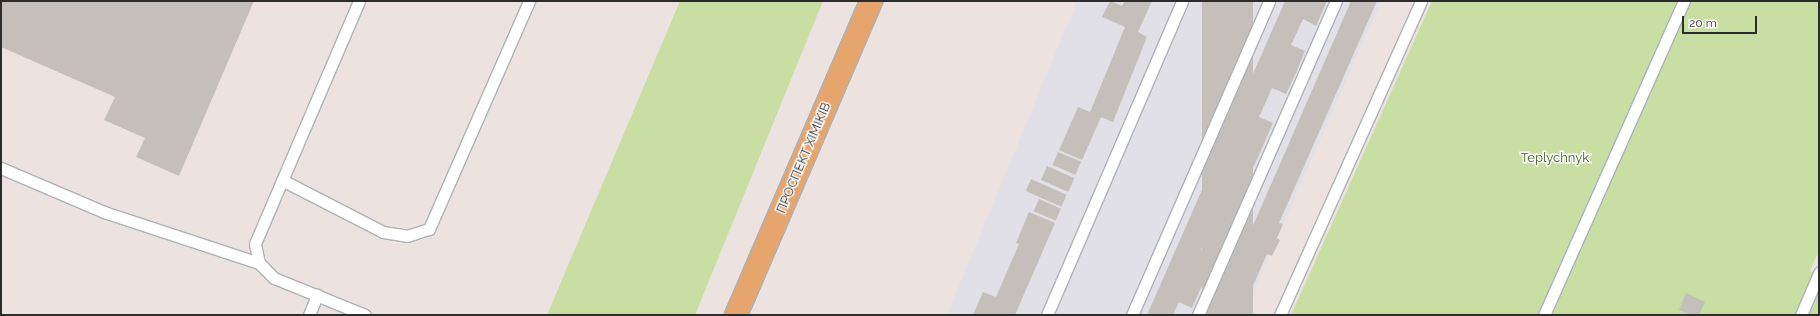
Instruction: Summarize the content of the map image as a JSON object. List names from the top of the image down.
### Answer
{
  "streets": {
    "main road": ["ПРОСПЕКТ ХІМІКІВ"]
  },
  "parks": ["Teplychnyk"],
  "scale_bar": "20 m"
}
